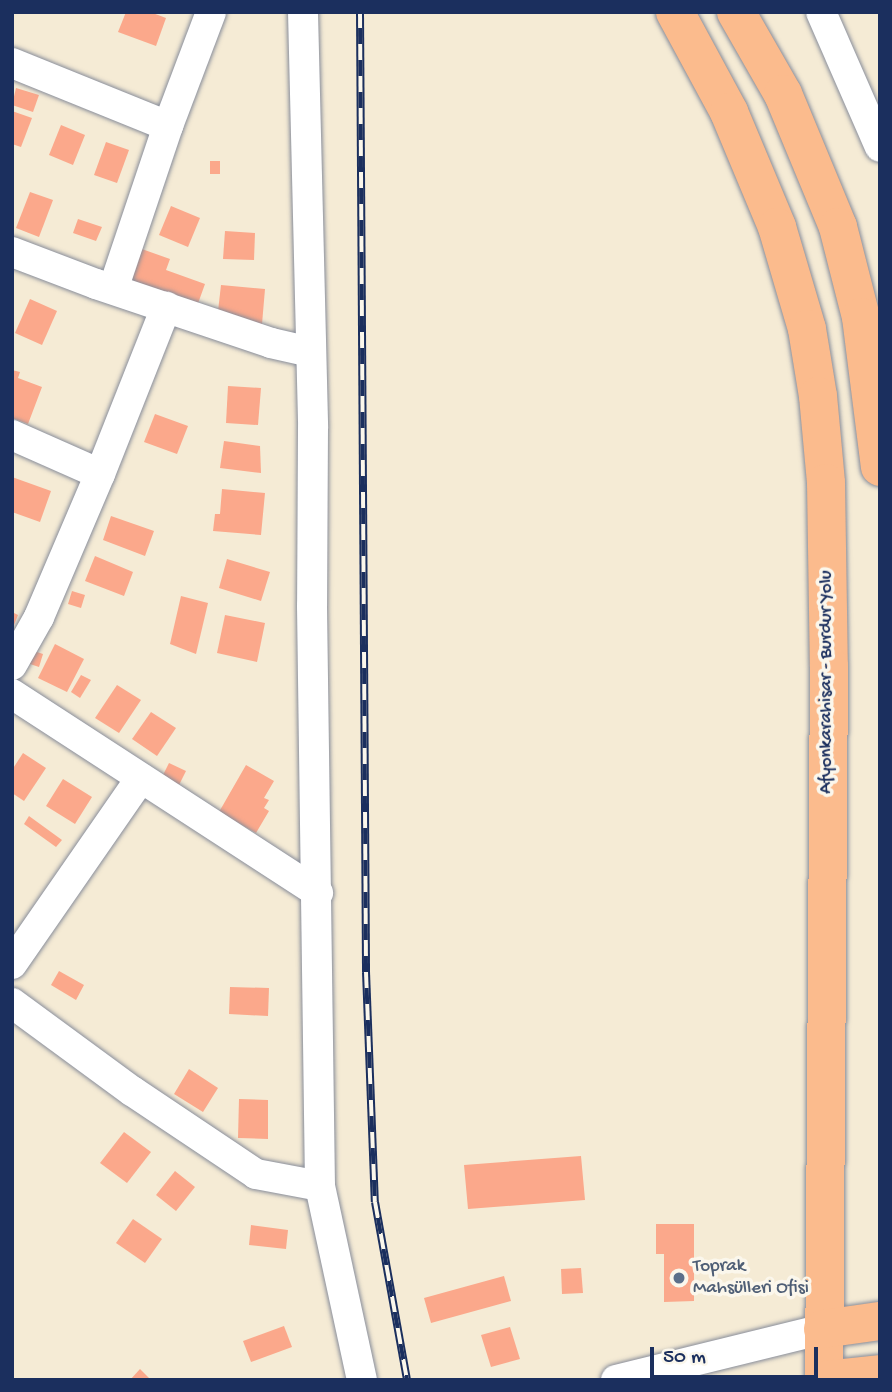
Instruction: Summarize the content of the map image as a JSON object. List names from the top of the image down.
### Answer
{
  "streets": {
    "highway": ["Afyonkarahisar - Burdur Yolu"]
  },
  "places": ["Toprak Mahsülleri Ofisi"],
  "scale_bar": "50 m"
}
